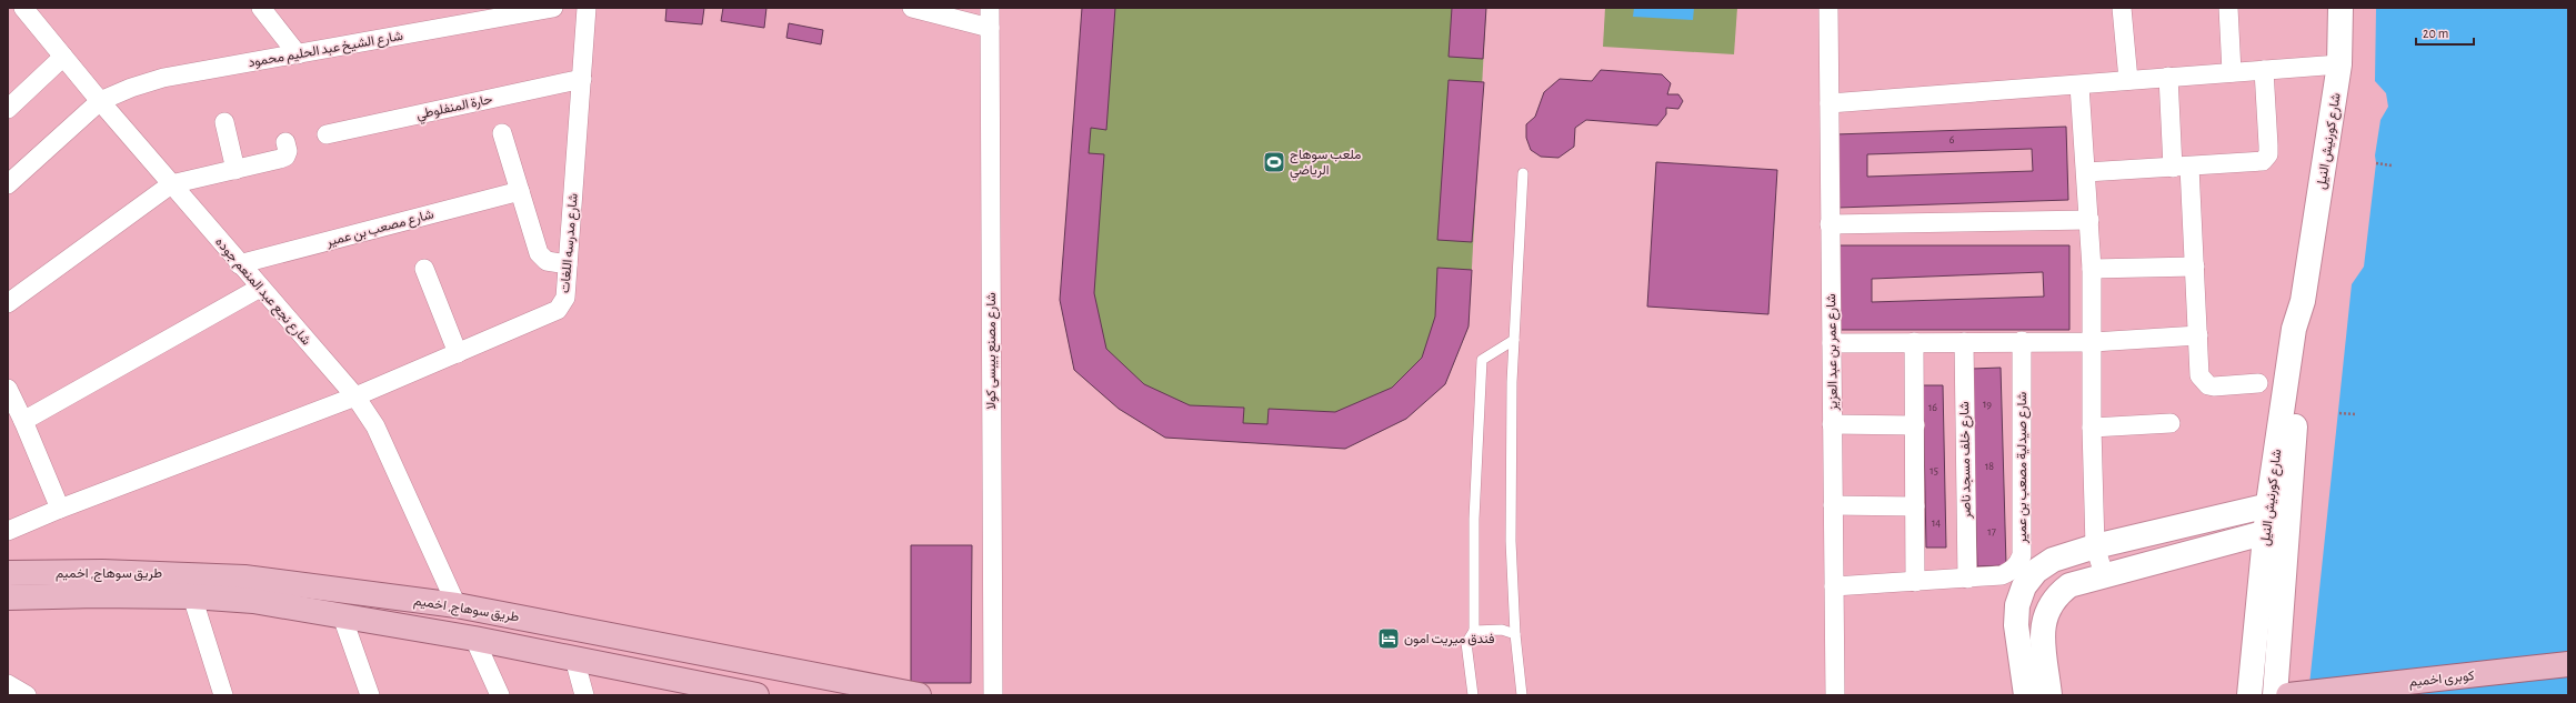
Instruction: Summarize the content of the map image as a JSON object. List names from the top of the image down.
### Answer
{
  "streets": {
    "main road": ["شارع كورنيش النيل", "طريق سوهاج, اخميم", "كوبرى اخميم"],
    "street": [
      "شارع الشيخ عبد الحليم محمود",
      "حارة المنفلوطي",
      "شارع مصعب بن عمير",
      "شارع مدرسه اللغات",
      "شارع نجع عبد المنعم جوده",
      "شارع مصنع بيبسى كولا",
      "شارع عمر بن عبد العزيز",
      "شارع خلف مسجد ناصر",
      "شارع صيدلية مصعب بن عمير"
    ]
  },
  "crossings": [
    ["شارع الشيخ عبد الحليم محمود", "شارع نجع عبد المنعم جوده"],
    ["حارة المنفلوطي", "شارع مدرسه اللغات"],
    ["شارع مصعب بن عمير", "شارع نجع عبد المنعم جوده"],
    ["شارع مدرسه اللغات", "شارع نجع عبد المنعم جوده"],
    ["شارع نجع عبد المنعم جوده", "طريق سوهاج, اخميم"],
    ["شارع عمر بن عبد العزيز", "شارع صيدلية مصعب بن عمير"],
    ["شارع خلف مسجد ناصر", "شارع صيدلية مصعب بن عمير"]
  ],
  "places": {
    "sports": ["ملعب سوهاج الرياضي"],
    "hotel": ["فندق ميريت امون"]
  },
  "house_numbers": [
    "6",
    "19",
    "16",
    "18",
    "15",
    "14",
    "17"
  ],
  "scale_bar": "20 m"
}
